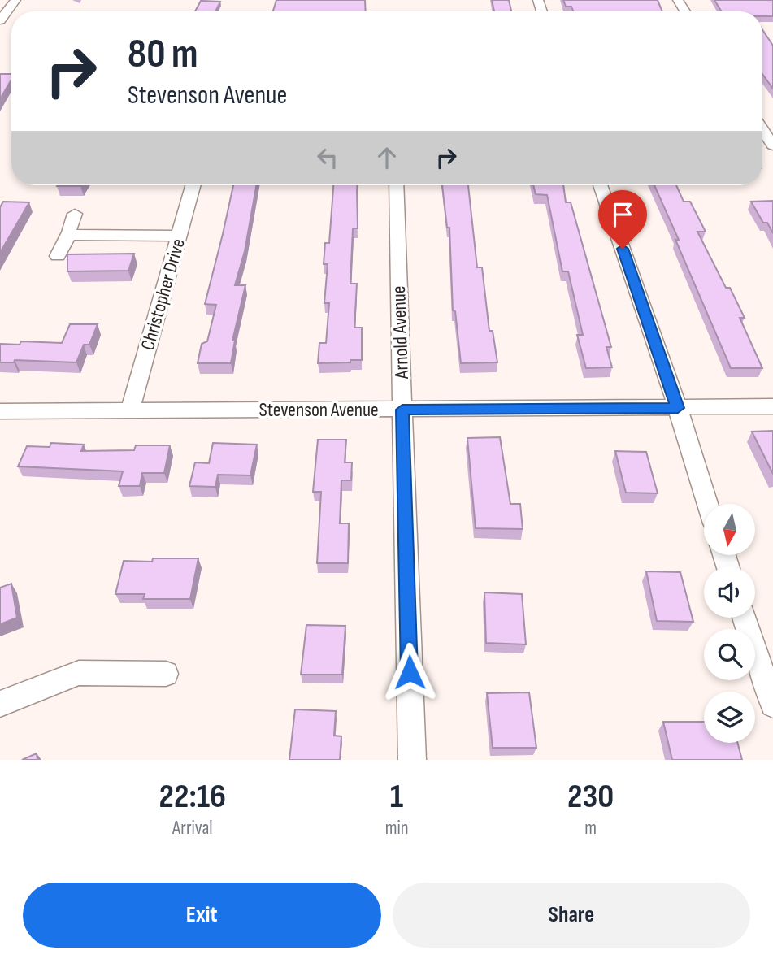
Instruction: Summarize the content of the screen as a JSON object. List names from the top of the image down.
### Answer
{
  "streets": {
    "street": ["Christopher Drive", "Arnold Avenue", "Stevenson Avenue"]
  },
  "crossings": [
    ["Christopher Drive", "Stevenson Avenue"],
    ["Arnold Avenue", "Stevenson Avenue"]
  ],
  "north": "bottom",
  "page": {
    "turn": ["80 m", "Stevenson Avenue"],
    "eta": [
      "22:16",
      "Arrival",
      "1",
      "min",
      "230",
      "m"
    ],
    "buttons": ["Exit", "Share"]
  }
}
